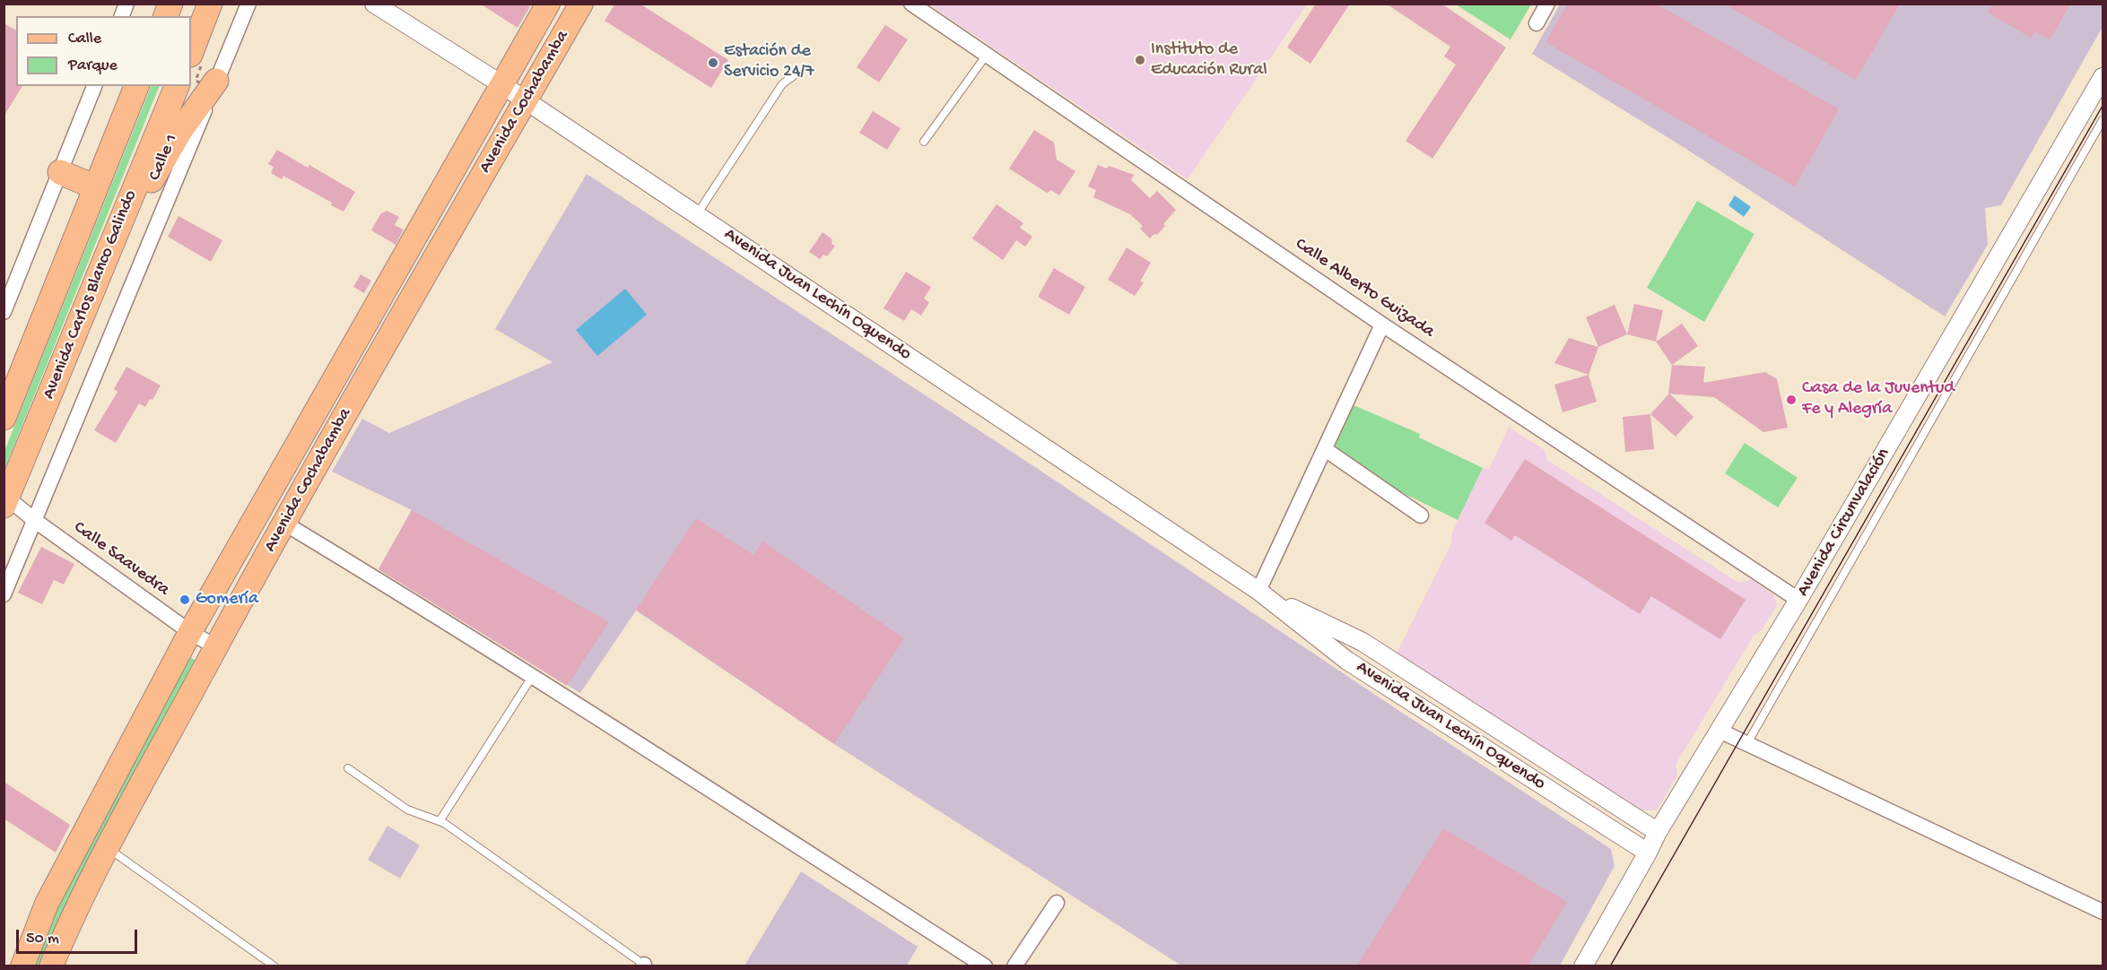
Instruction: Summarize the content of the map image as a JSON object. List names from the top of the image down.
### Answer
{
  "streets": {
    "highway": ["Avenida Carlos Blanco Galindo"],
    "main road": ["Avenida Cochabamba"],
    "street": [
      "Calle 1",
      "Calle Alberto Guizada",
      "Avenida Juan Lechín Oquendo",
      "Avenida Circunvalación",
      "Calle Saavedra"
    ]
  },
  "crossings": [
    ["Avenida Cochabamba", "Avenida Juan Lechín Oquendo"],
    ["Avenida Cochabamba", "Calle Saavedra"],
    ["Calle 1", "Calle Saavedra"],
    ["Calle Alberto Guizada", "Avenida Circunvalación"],
    ["Avenida Carlos Blanco Galindo", "Calle Saavedra"],
    ["Avenida Juan Lechín Oquendo", "Avenida Circunvalación"]
  ],
  "places": [
    "Instituto de Educación Rural",
    "Estación de Servicio 24/7",
    "Casa de la Juventud Fe y Alegría",
    "Gomería"
  ],
  "legend": ["Calle", "Parque"],
  "scale_bar": "50 m"
}
